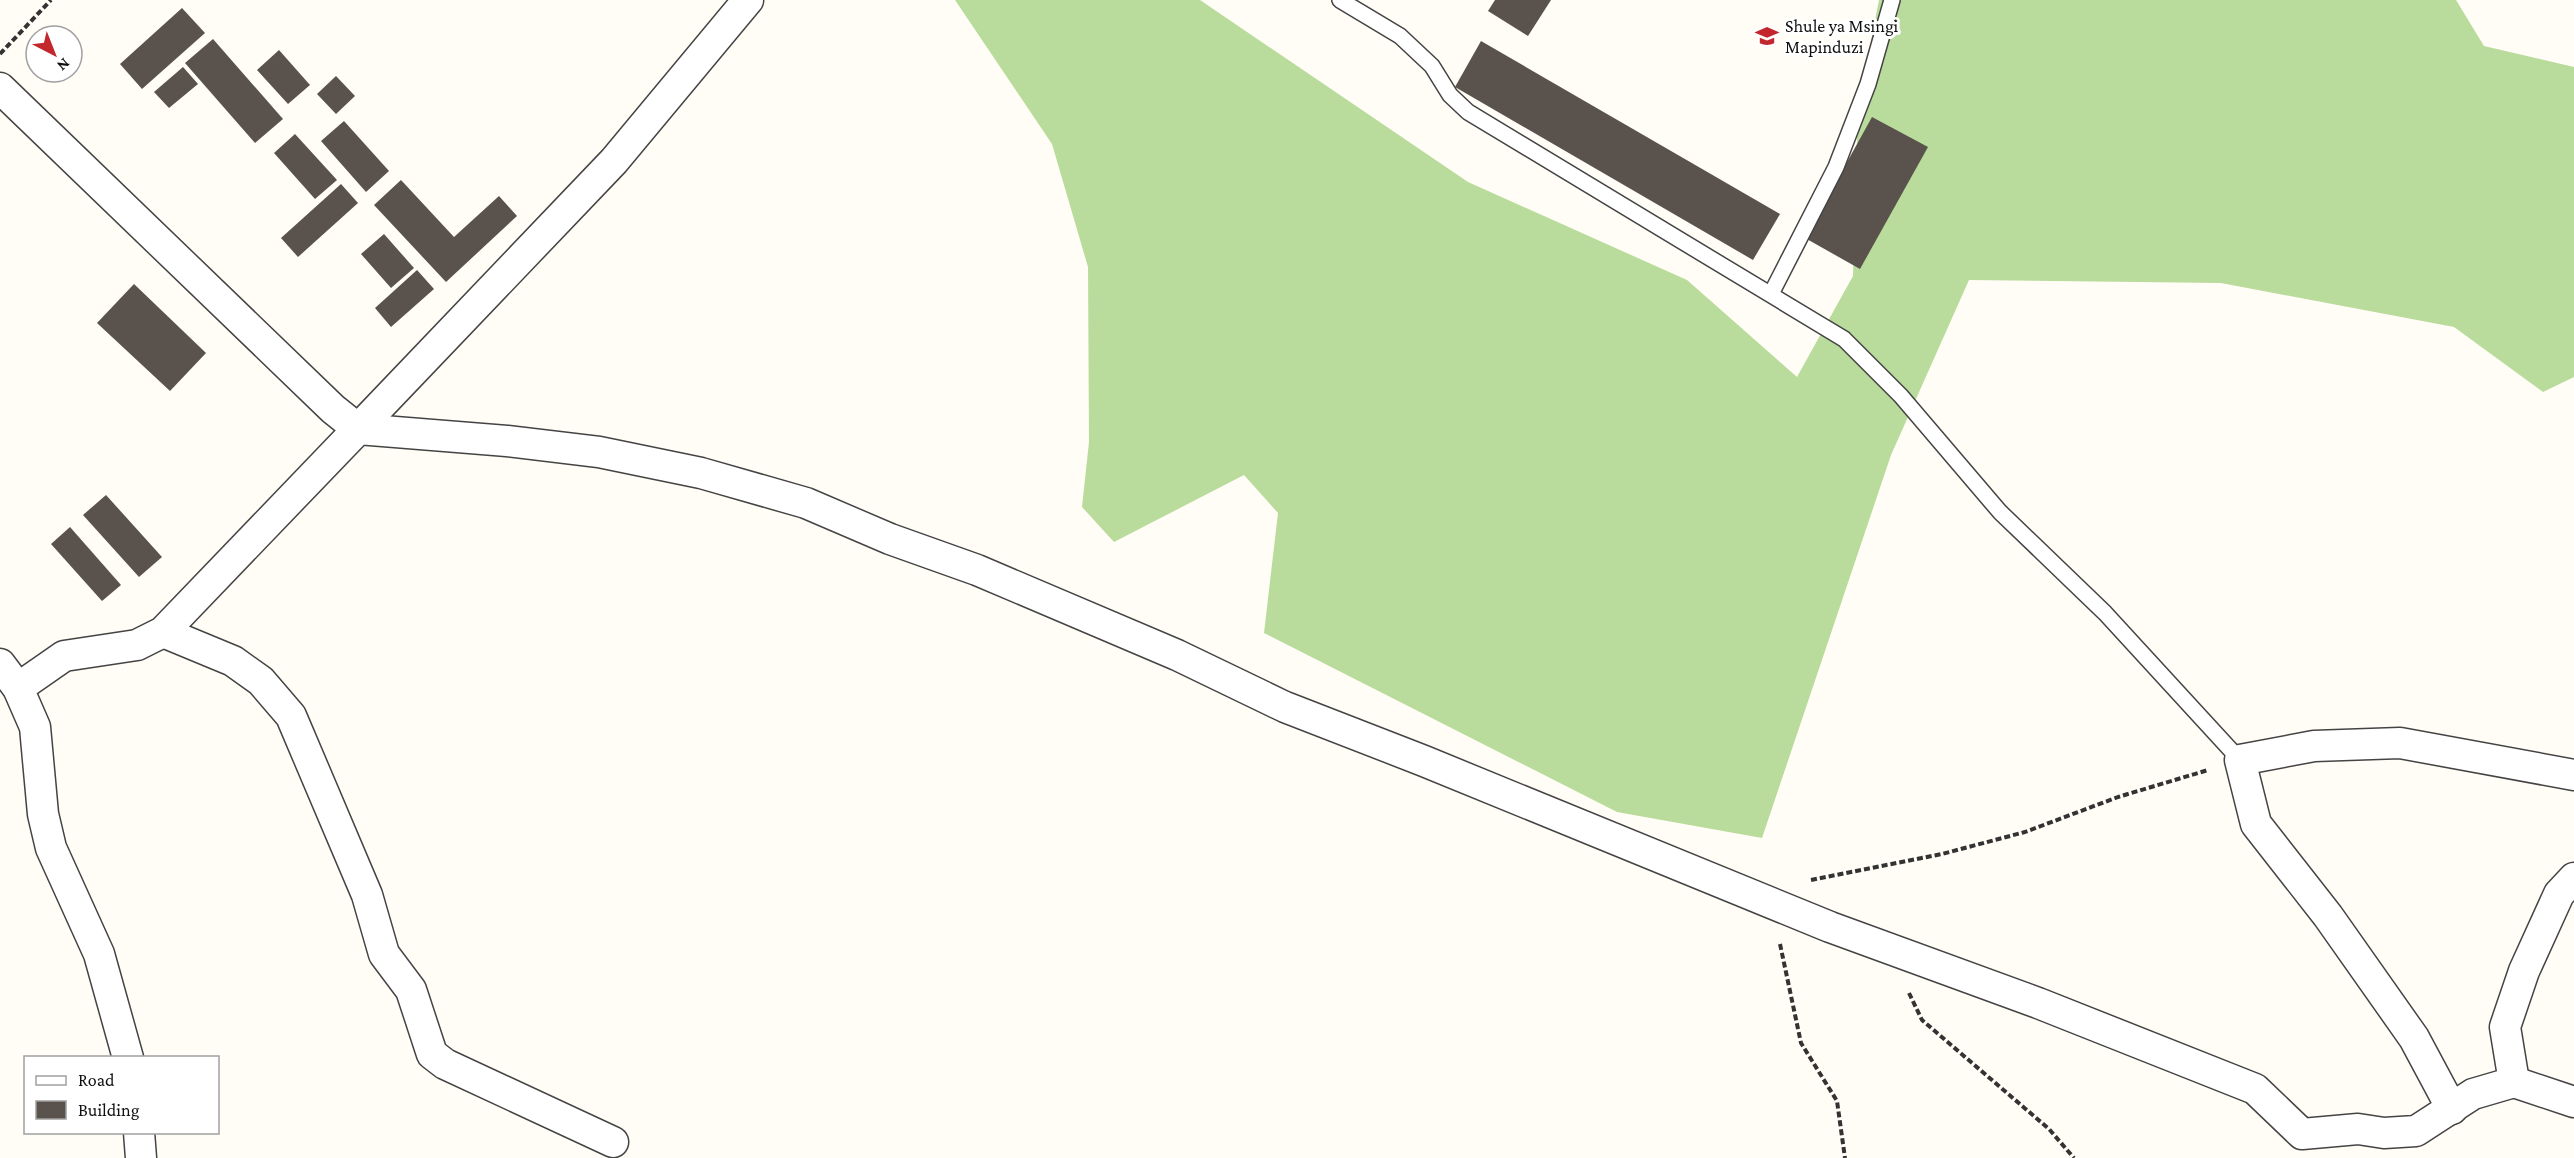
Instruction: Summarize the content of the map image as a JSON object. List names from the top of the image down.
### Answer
{
  "places": {
    "school or university": ["Shule ya Msingi Mapinduzi"]
  },
  "legend": ["Road", "Building"],
  "north": "bottom right"
}
